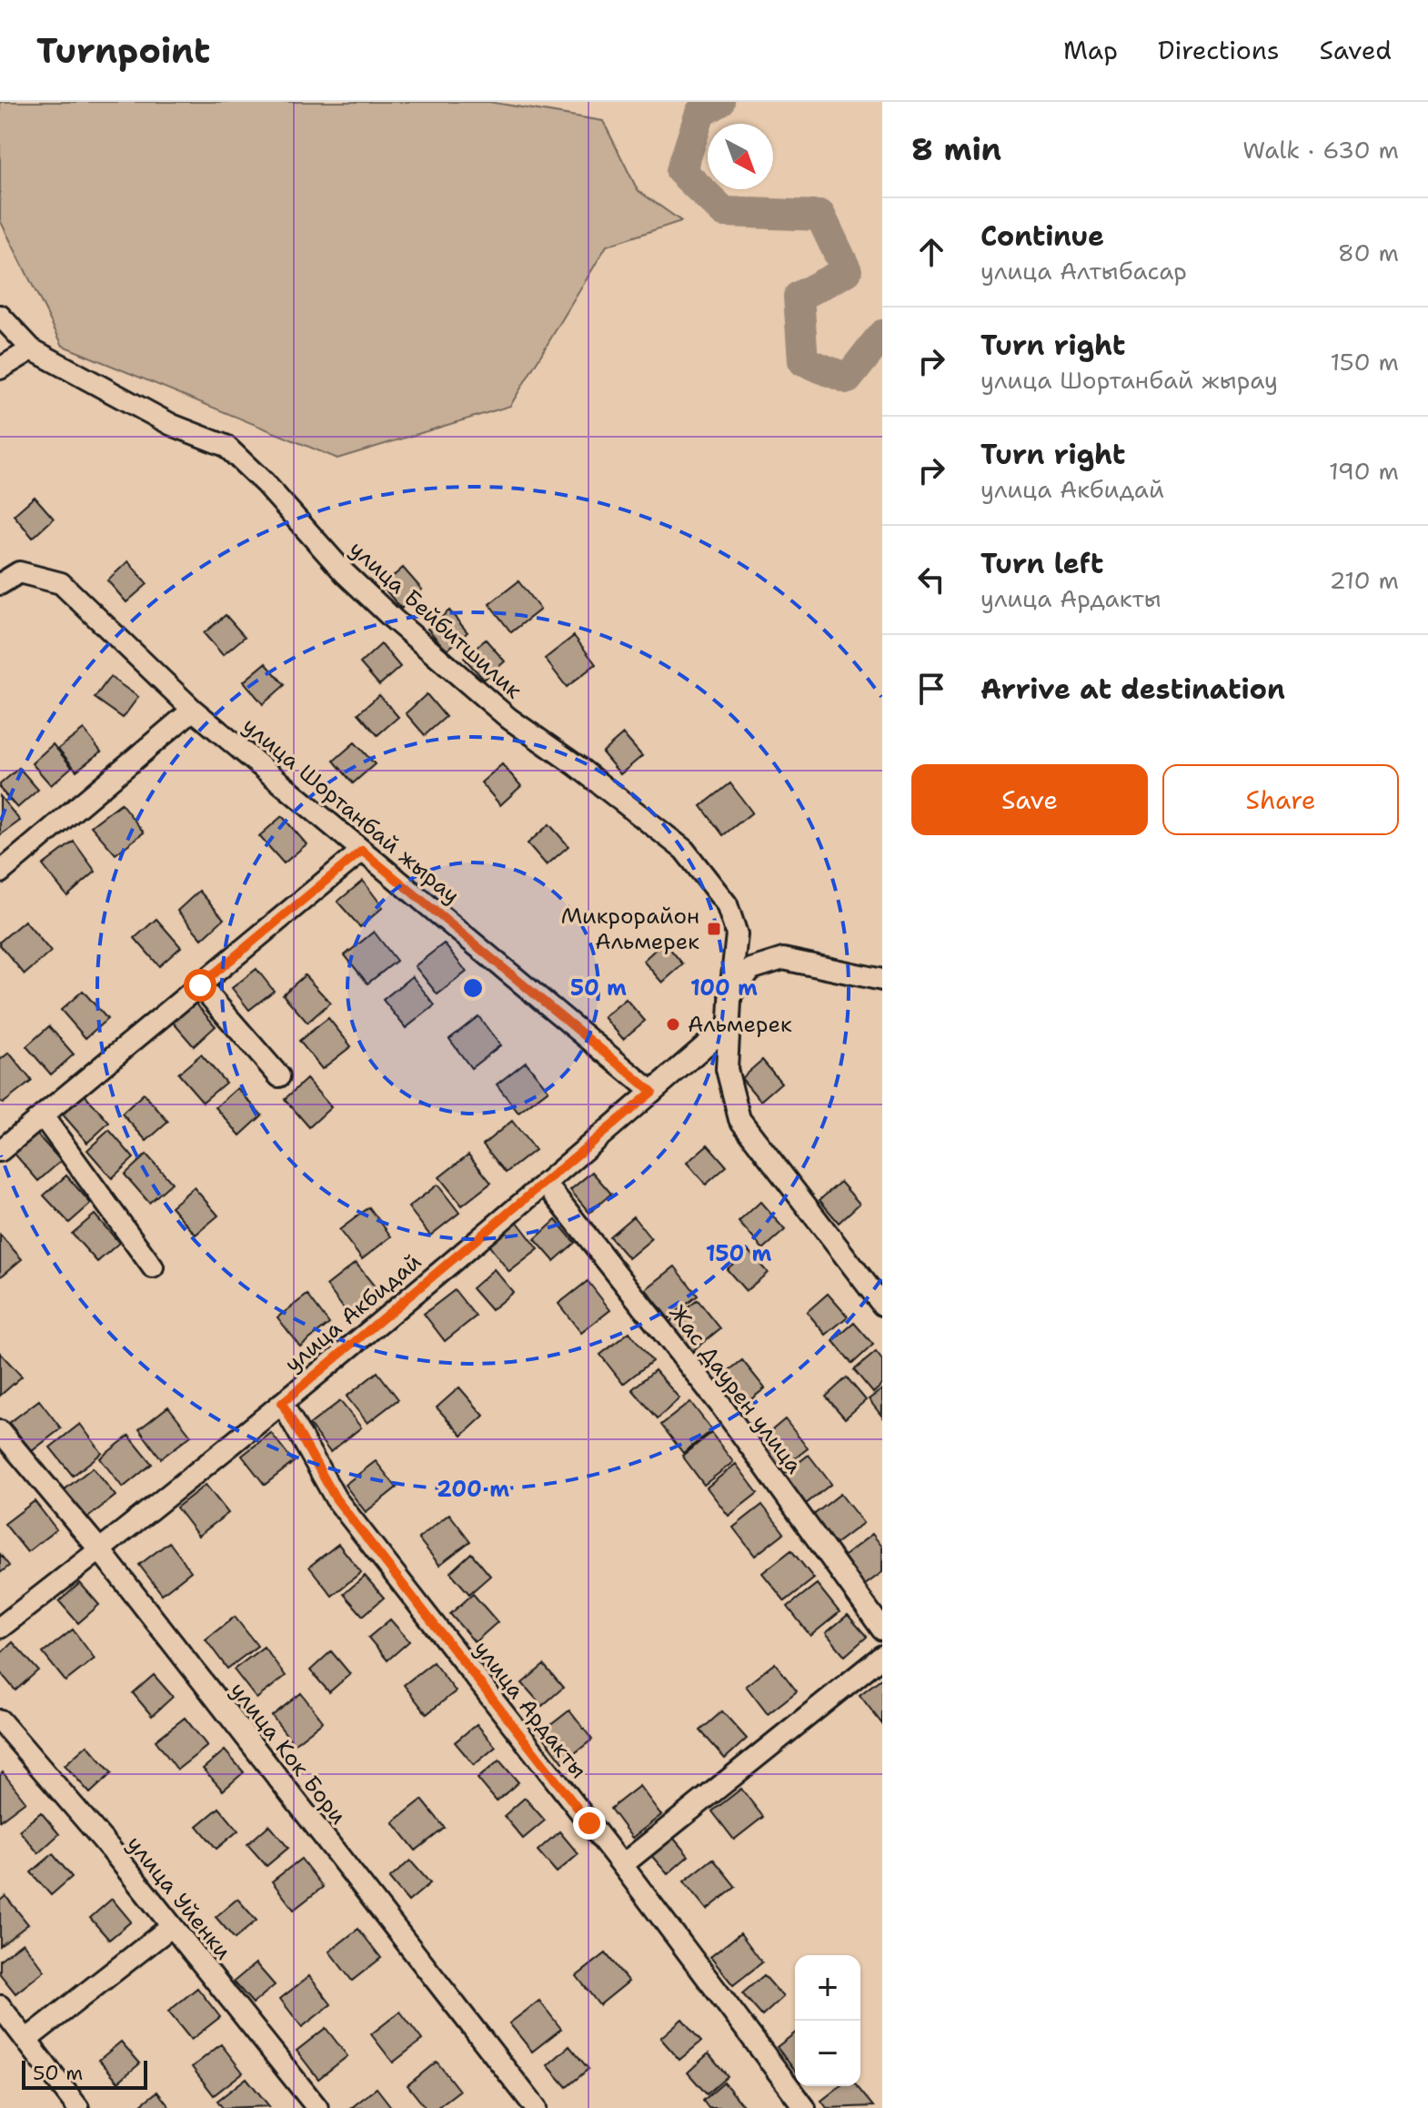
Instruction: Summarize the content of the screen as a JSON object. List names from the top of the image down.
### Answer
{
  "streets": {
    "street": [
      "улица Бейбитшилик",
      "улица Шортанбай жырау",
      "улица Акбидай",
      "Жас Даурен улица",
      "улица Ардакты",
      "улица Кок Бори",
      "улица Уйенки"
    ]
  },
  "crossings": [
    ["улица Бейбитшилик", "улица Акбидай"],
    ["улица Шортанбай жырау", "улица Акбидай"],
    ["улица Акбидай", "Жас Даурен улица"],
    ["улица Акбидай", "улица Ардакты"],
    ["улица Акбидай", "улица Кок Бори"]
  ],
  "places": {
    "transit": ["Микрорайон Альмерек"],
    "other": ["Альмерек"]
  },
  "scale_bar": "50 m",
  "north": "bottom right",
  "page": {
    "header": "Turnpoint",
    "nav": ["Map", "Directions", "Saved"],
    "heading": ["8 min", "Walk · 630 m"],
    "list": [
      ["Continue", "улица Алтыбасар", "80 m"],
      ["Turn right", "улица Шортанбай жырау", "150 m"],
      ["Turn right", "улица Акбидай", "190 m"],
      ["Turn left", "улица Ардакты", "210 m"],
      "Arrive at destination"
    ],
    "buttons": ["Save", "Share"],
    "map_buttons": ["+", "−"],
    "scale": "50 m"
  },
  "rings": [
    "50 m",
    "100 m",
    "150 m",
    "200 m"
  ]
}
